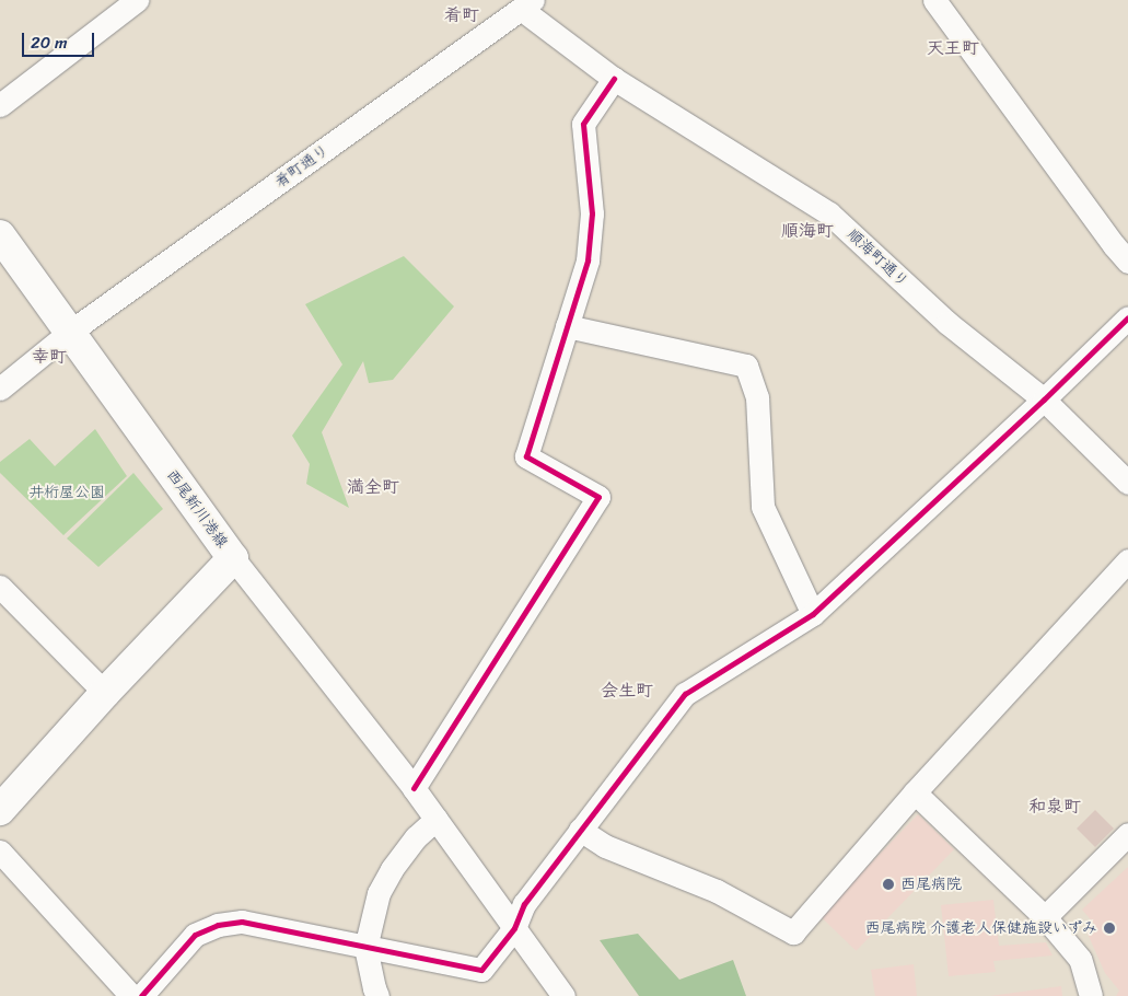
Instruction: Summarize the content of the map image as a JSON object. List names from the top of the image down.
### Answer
{
  "streets": {
    "main road": ["西尾新川港線"],
    "street": ["肴町通り", "順海町通り"]
  },
  "crossings": [
    ["肴町通り", "順海町通り"],
    ["肴町通り", "西尾新川港線"]
  ],
  "districts": [
    "肴町",
    "天王町",
    "順海町",
    "幸町",
    "満全町",
    "会生町",
    "和泉町"
  ],
  "parks": ["井桁屋公園"],
  "places": ["西尾病院", "西尾病院 介護老人保健施設いずみ"],
  "scale_bar": "20 m"
}
